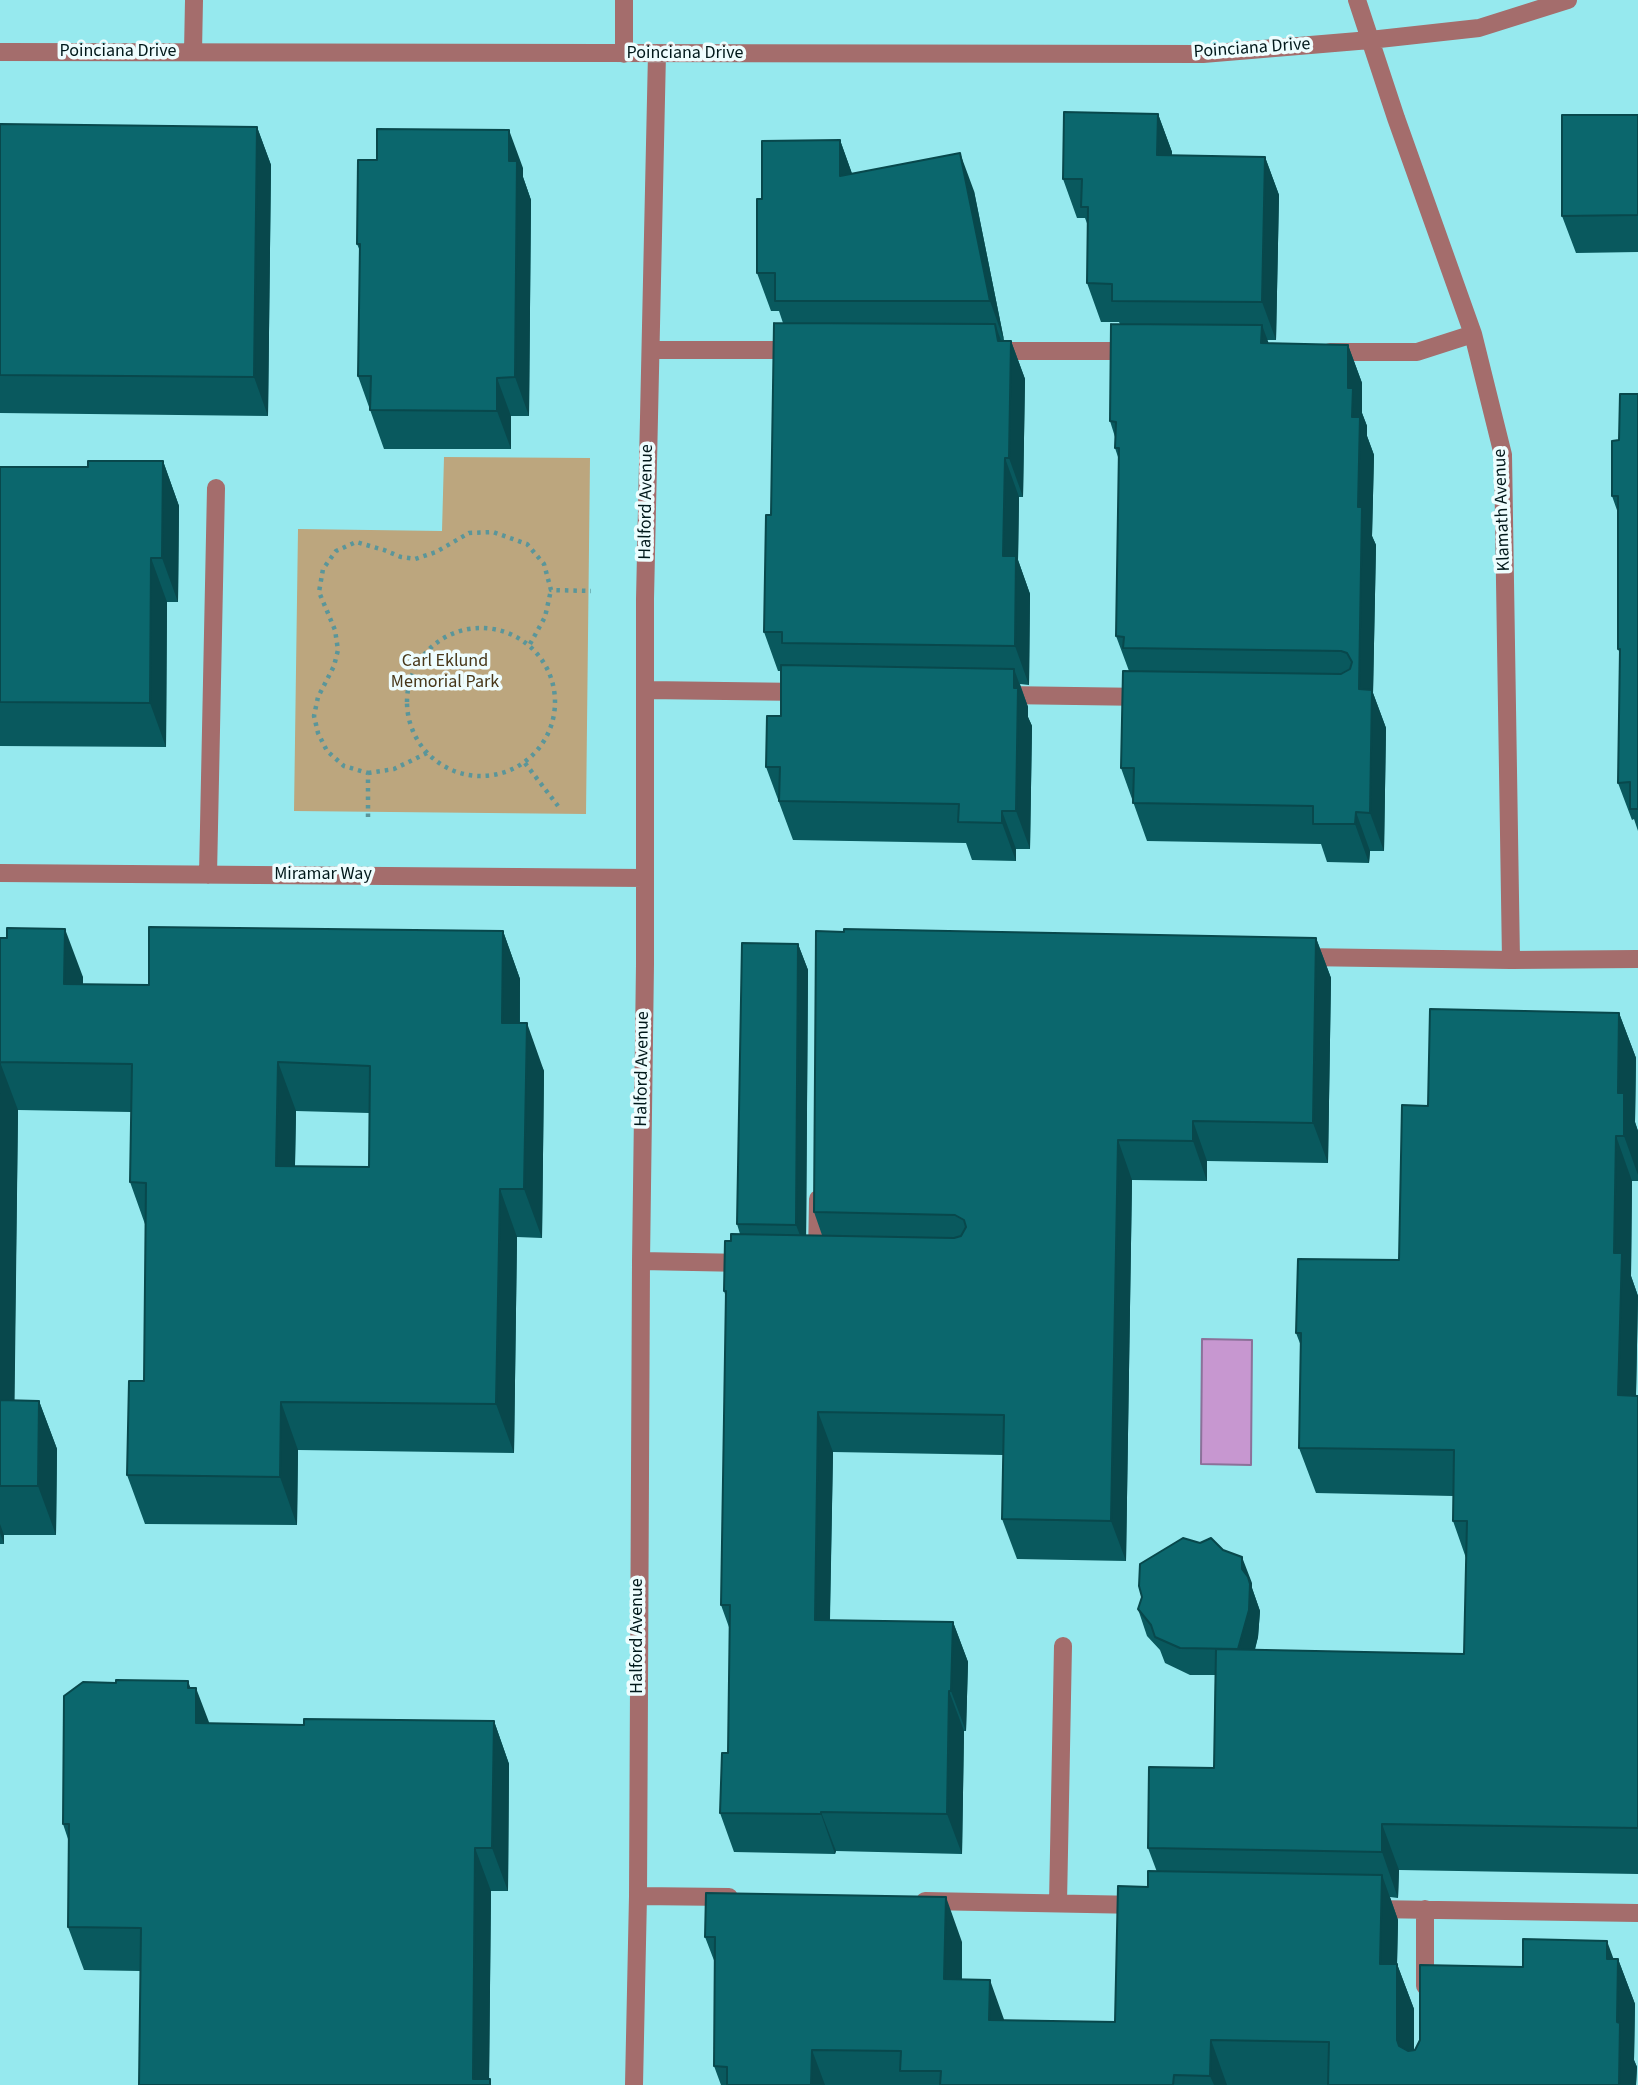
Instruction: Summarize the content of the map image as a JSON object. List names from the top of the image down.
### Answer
{
  "streets": {
    "street": [
      "Poinciana Drive",
      "Halford Avenue",
      "Klamath Avenue",
      "Miramar Way"
    ]
  },
  "crossings": [
    ["Poinciana Drive", "Halford Avenue"],
    ["Poinciana Drive", "Klamath Avenue"],
    ["Halford Avenue", "Miramar Way"]
  ],
  "parks": ["Carl Eklund Memorial Park"]
}
